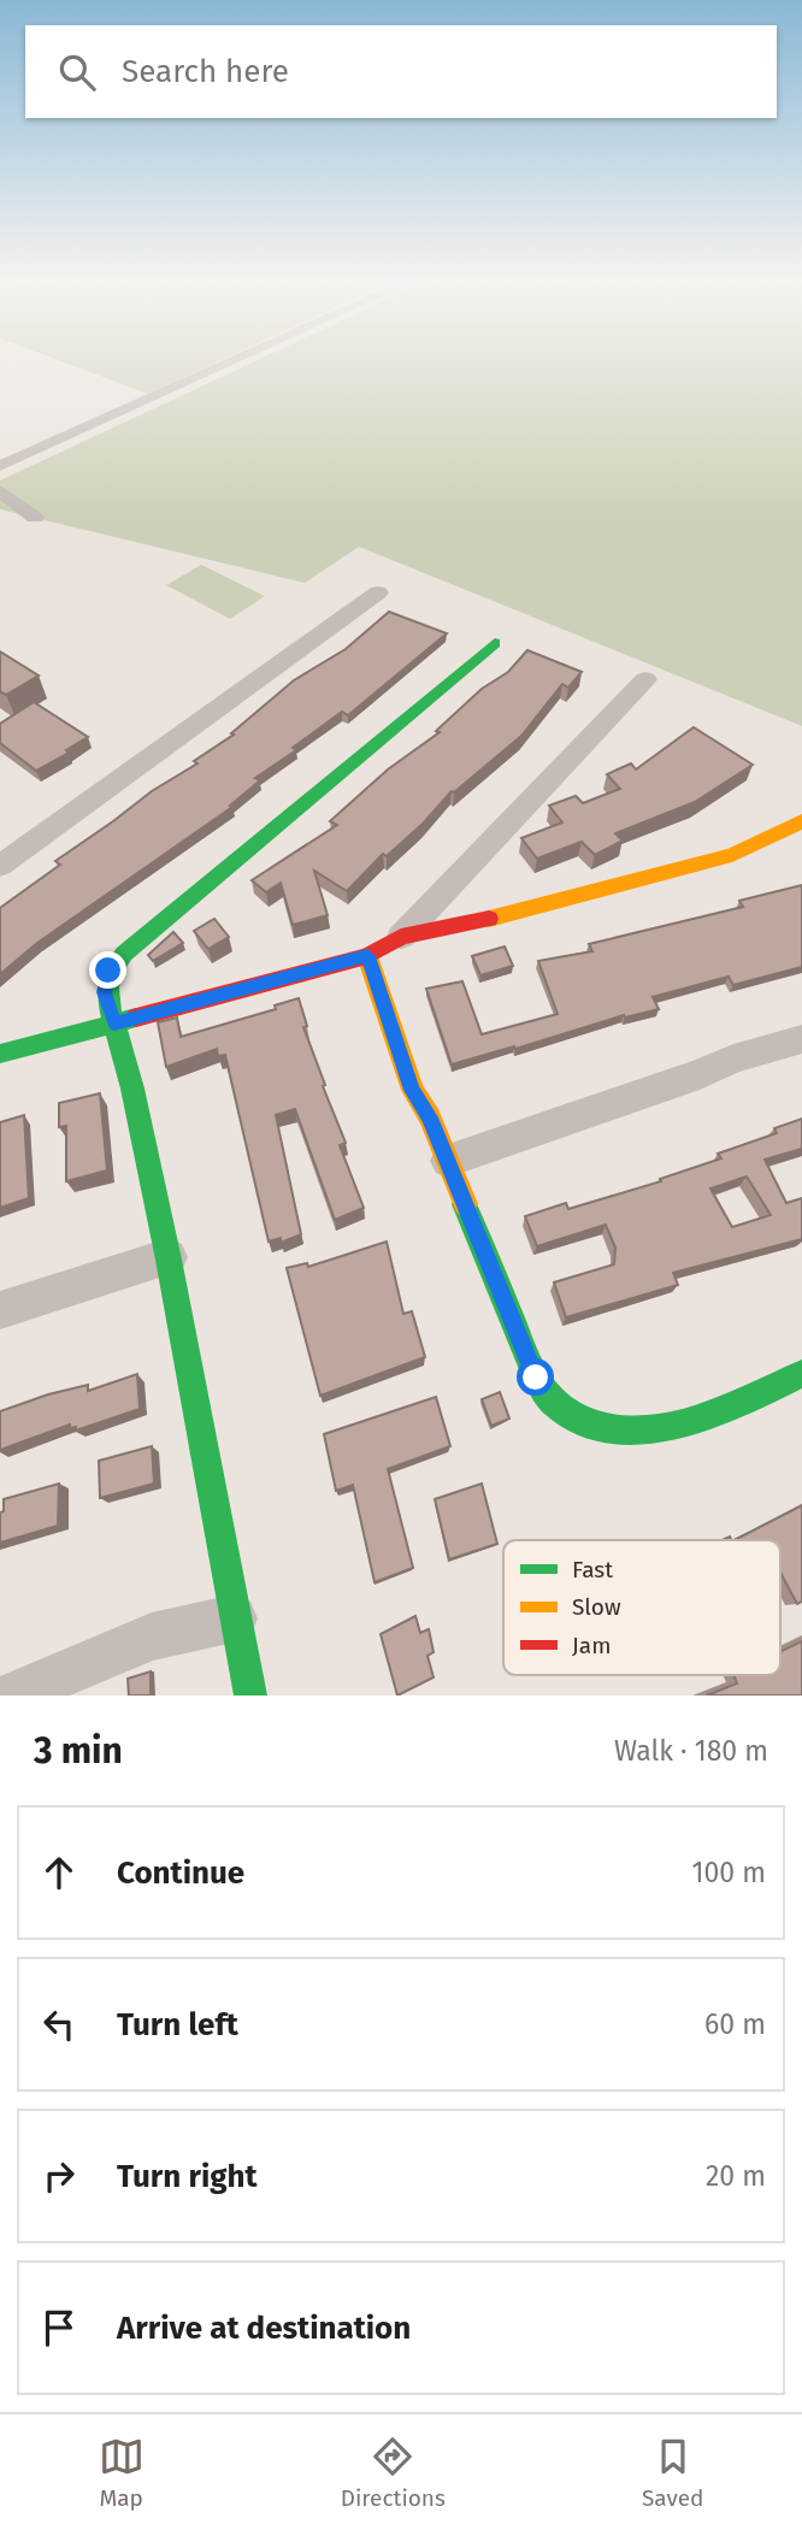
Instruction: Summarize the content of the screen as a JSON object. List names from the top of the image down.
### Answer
{
  "legend": ["Fast", "Slow", "Jam"],
  "page": {
    "search": "Search here",
    "heading": ["3 min", "Walk · 180 m"],
    "list": [
      ["Continue", "100 m"],
      ["Turn left", "60 m"],
      ["Turn right", "20 m"],
      "Arrive at destination"
    ],
    "nav": ["Map", "Directions", "Saved"]
  }
}
